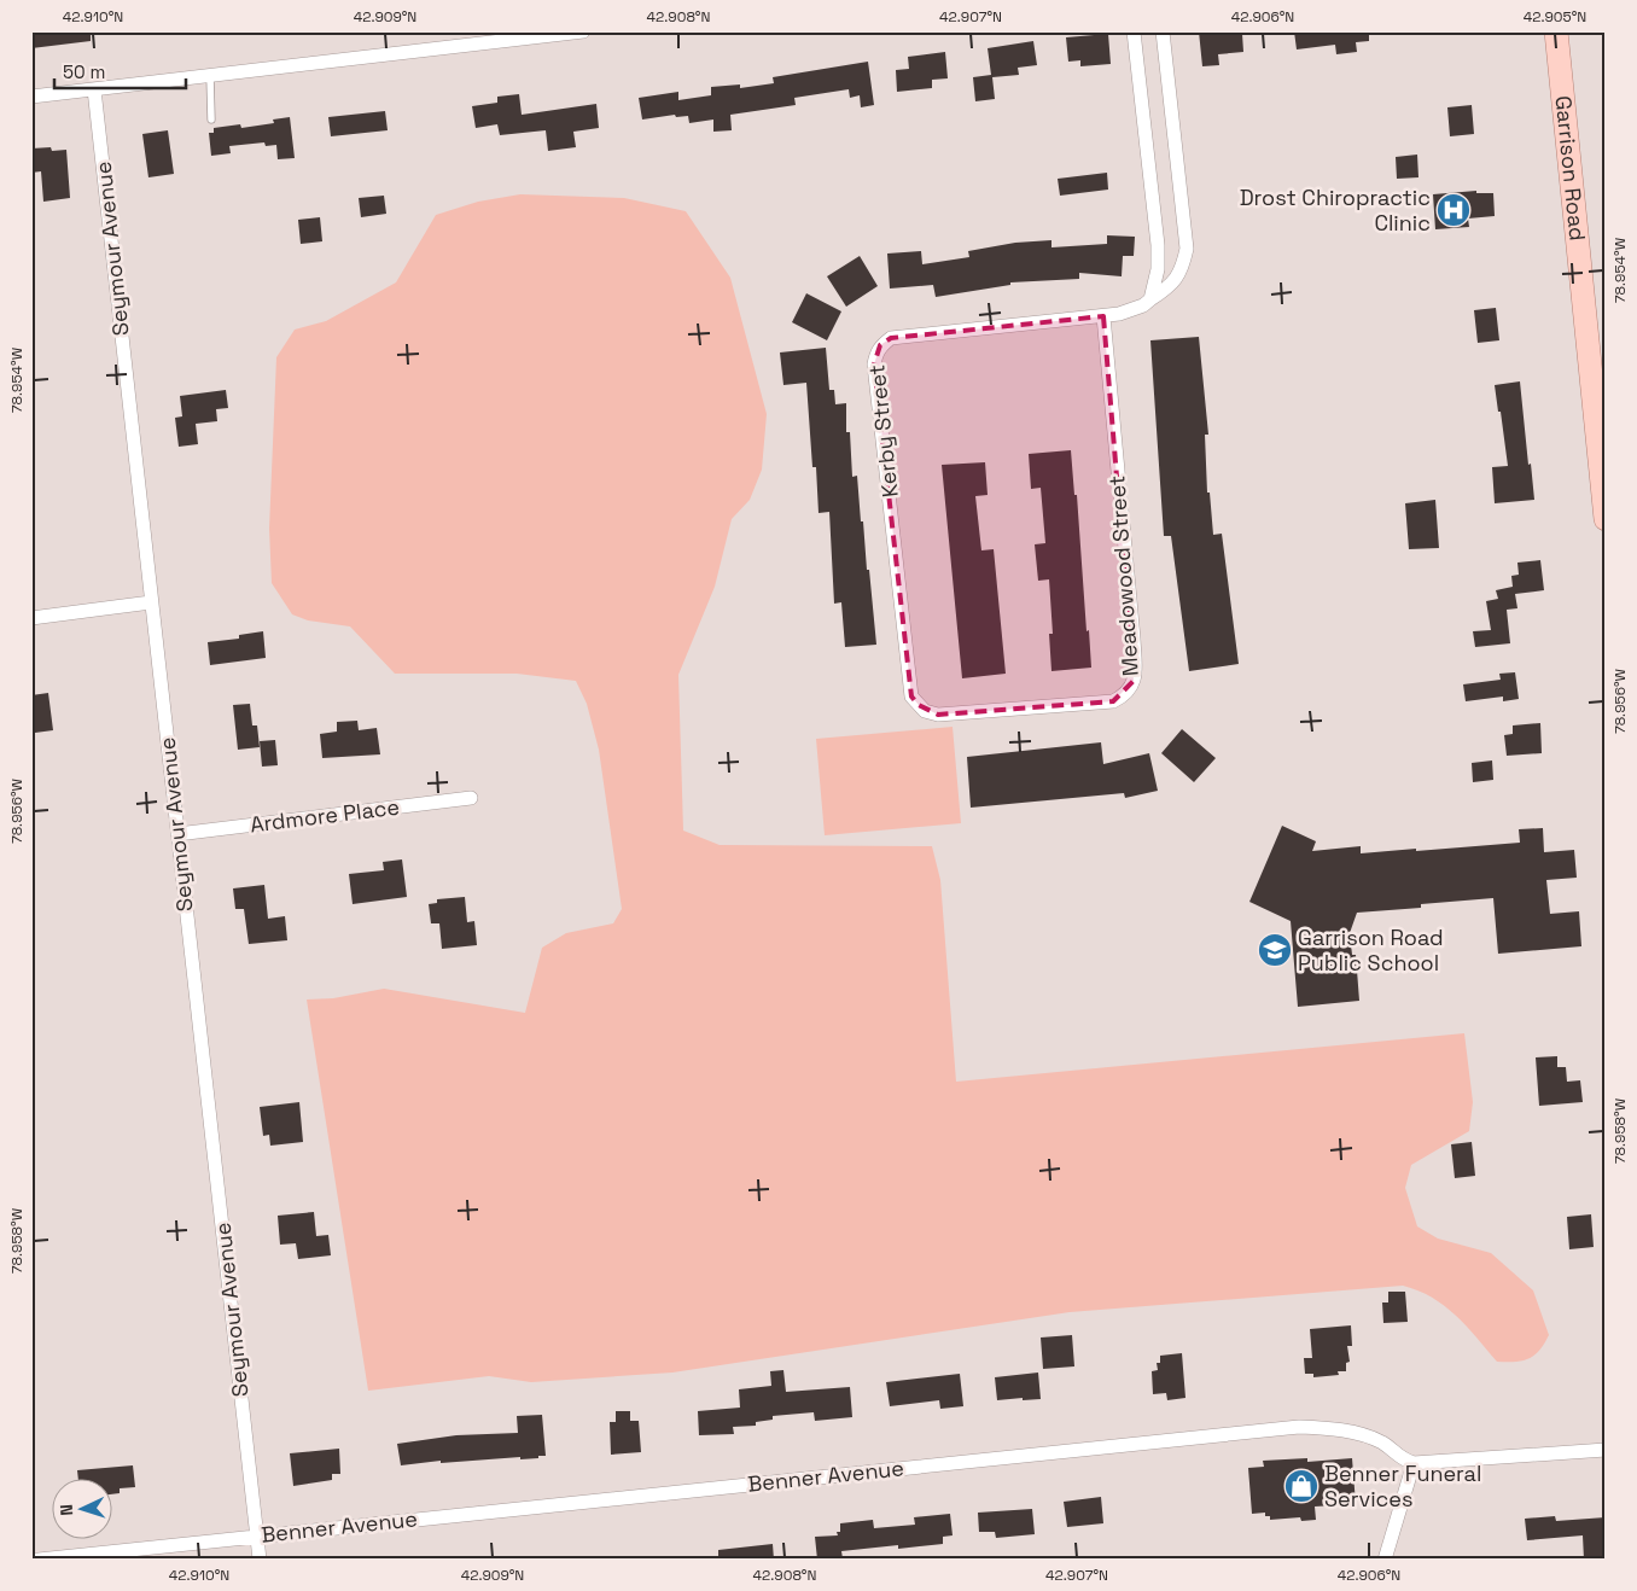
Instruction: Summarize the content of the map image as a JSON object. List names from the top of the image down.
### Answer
{
  "streets": {
    "main road": ["Garrison Road"],
    "street": [
      "Seymour Avenue",
      "Kerby Street",
      "Meadowood Street",
      "Ardmore Place",
      "Benner Avenue"
    ]
  },
  "crossings": [
    ["Seymour Avenue", "Ardmore Place"],
    ["Seymour Avenue", "Benner Avenue"],
    ["Kerby Street", "Meadowood Street"]
  ],
  "places": {
    "hospital": ["Drost Chiropractic Clinic"],
    "school or university": ["Garrison Road Public School"],
    "shop": ["Benner Funeral Services"]
  },
  "scale_bar": "50 m",
  "north": "left",
  "coordinates": [
    "42.910°N",
    "42.909°N",
    "42.908°N",
    "42.907°N",
    "42.906°N",
    "42.905°N",
    "78.954°W",
    "78.956°W",
    "78.958°W"
  ]
}
